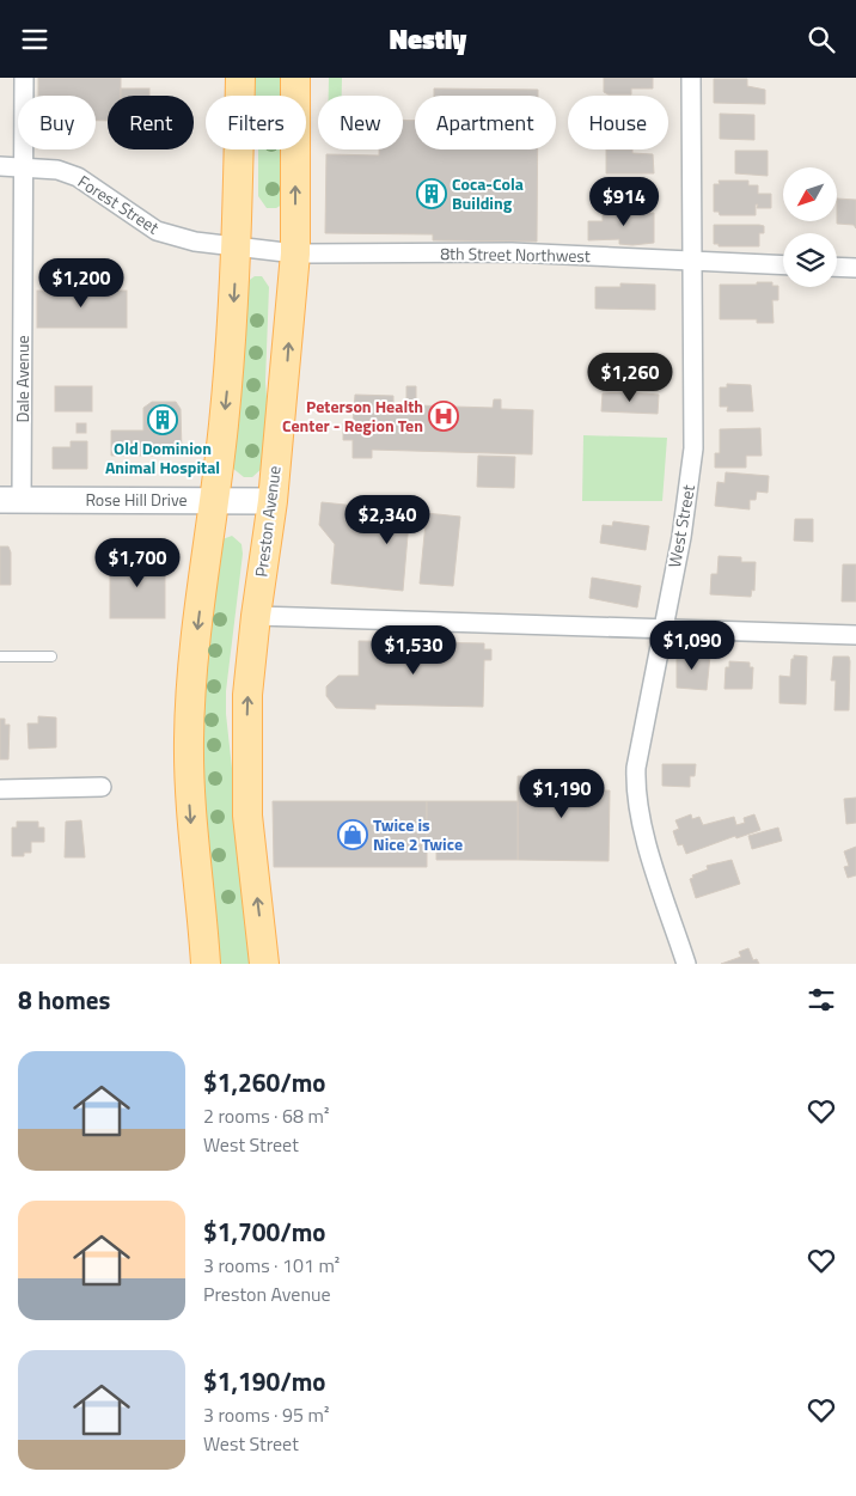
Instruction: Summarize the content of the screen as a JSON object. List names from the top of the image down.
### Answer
{
  "streets": {
    "main road": ["Preston Avenue"],
    "street": [
      "Forest Street",
      "8th Street Northwest",
      "Dale Avenue",
      "Rose Hill Drive",
      "West Street"
    ]
  },
  "crossings": [
    ["Forest Street", "8th Street Northwest"],
    ["Forest Street", "Dale Avenue"],
    ["8th Street Northwest", "Preston Avenue"],
    ["8th Street Northwest", "West Street"],
    ["Dale Avenue", "Rose Hill Drive"],
    ["Rose Hill Drive", "Preston Avenue"]
  ],
  "places": {
    "building": ["Coca-Cola Building", "Old Dominion Animal Hospital"],
    "hospital": ["Peterson Health Center - Region Ten"],
    "shop": ["Twice is Nice 2 Twice"]
  },
  "north": "bottom left",
  "page": {
    "header": "Nestly",
    "chip": [
      "Buy",
      "Rent",
      "Filters",
      "New",
      "Apartment",
      "House"
    ],
    "price": [
      "$914",
      "$1,200",
      "$1,260",
      "$2,340",
      "$1,700",
      "$1,090",
      "$1,530",
      "$1,190"
    ],
    "heading": "8 homes",
    "list": [
      {
        "name": "$1,260/mo",
        "note": "2 rooms · 68 m² · West Street"
      },
      {
        "name": "$1,700/mo",
        "note": "3 rooms · 101 m² · Preston Avenue"
      },
      {
        "name": "$1,190/mo",
        "note": "3 rooms · 95 m² · West Street"
      }
    ]
  }
}
